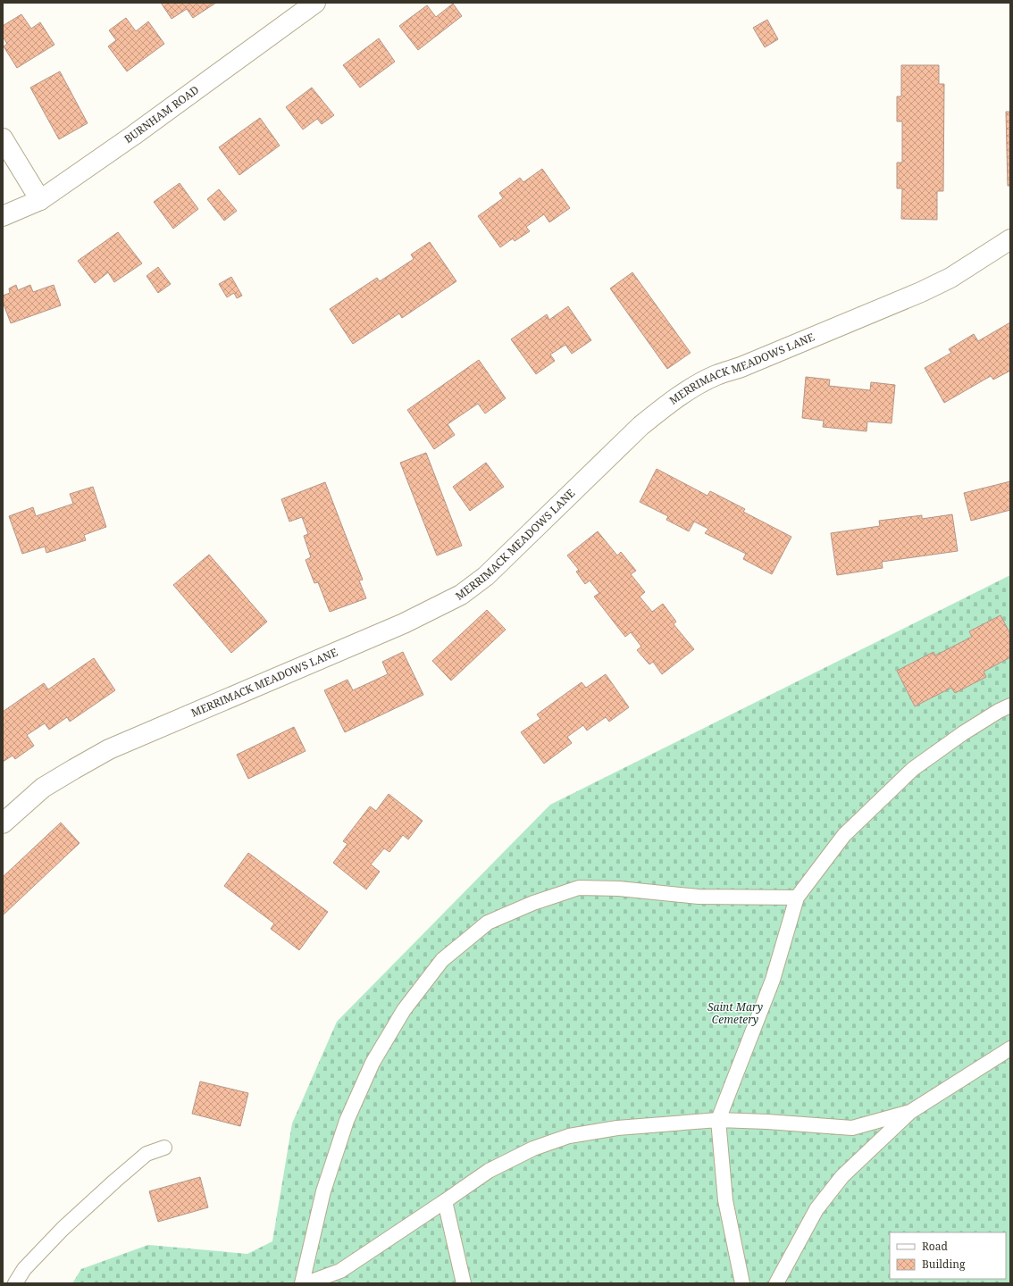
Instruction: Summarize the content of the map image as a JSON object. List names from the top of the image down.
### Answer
{
  "streets": {
    "street": ["BURNHAM ROAD", "MERRIMACK MEADOWS LANE"]
  },
  "parks": ["Saint Mary Cemetery"],
  "legend": ["Road", "Building"]
}
